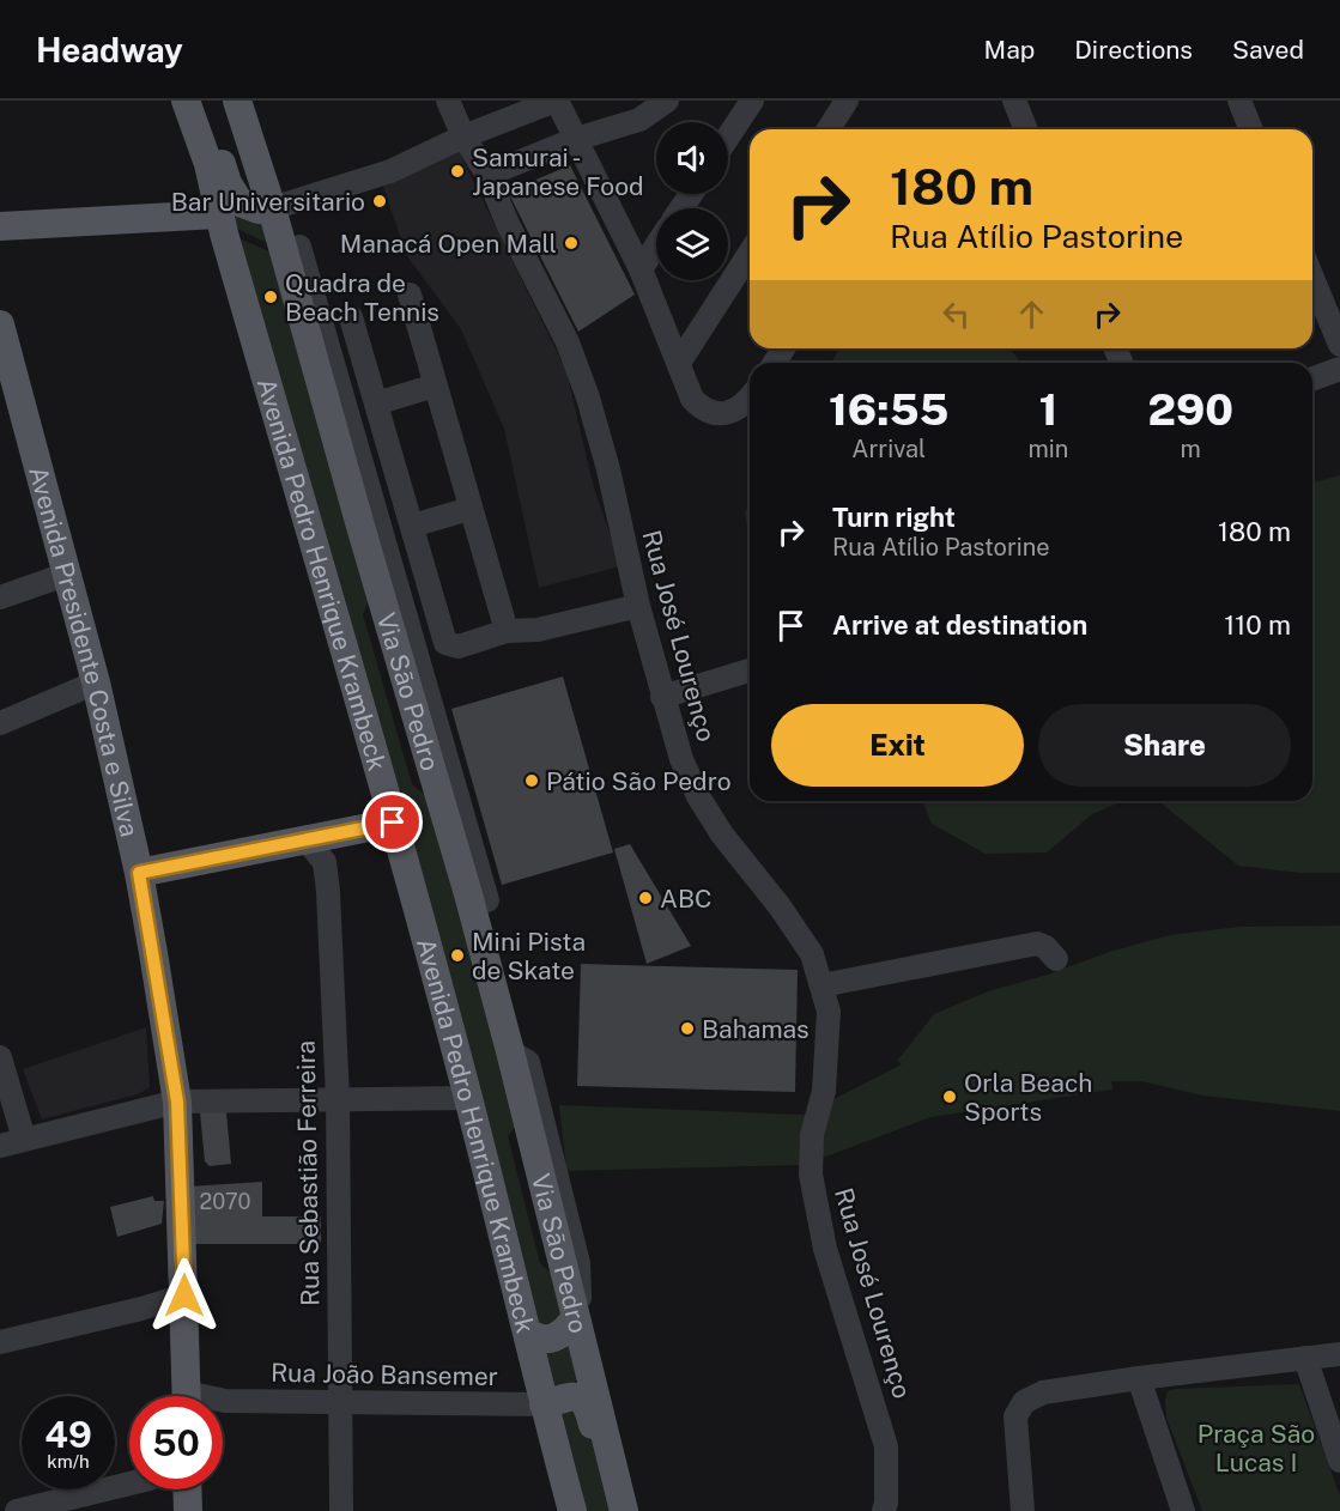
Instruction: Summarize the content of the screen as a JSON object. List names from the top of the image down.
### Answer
{
  "streets": {
    "main road": ["Avenida Pedro Henrique Krambeck", "Avenida Presidente Costa e Silva", "Via São Pedro"],
    "street": ["Rua José Lourenço", "Rua Sebastião Ferreira", "Rua João Bansemer"]
  },
  "crossings": [
    ["Avenida Pedro Henrique Krambeck", "Rua João Bansemer"],
    ["Rua Sebastião Ferreira", "Rua João Bansemer"]
  ],
  "parks": ["Praça São Lucas I"],
  "places": [
    "Samurai - Japanese Food",
    "Bar Universitario",
    "Manacá Open Mall",
    "Quadra de Beach Tennis",
    "Pátio São Pedro",
    "ABC",
    "Mini Pista de Skate",
    "Bahamas",
    "Orla Beach Sports"
  ],
  "house_numbers": ["2070"],
  "page": {
    "header": "Headway",
    "nav": ["Map", "Directions", "Saved"],
    "turn": ["180 m", "Rua Atílio Pastorine"],
    "eta": [
      "16:55",
      "Arrival",
      "1",
      "min",
      "290",
      "m"
    ],
    "list": [
      {
        "name": "Turn right",
        "note": "Rua Atílio Pastorine",
        "value": "180 m"
      },
      {
        "name": "Arrive at destination",
        "value": "110 m"
      }
    ],
    "buttons": ["Exit", "Share"],
    "speed": "49 km/h",
    "limit": "50"
  }
}
